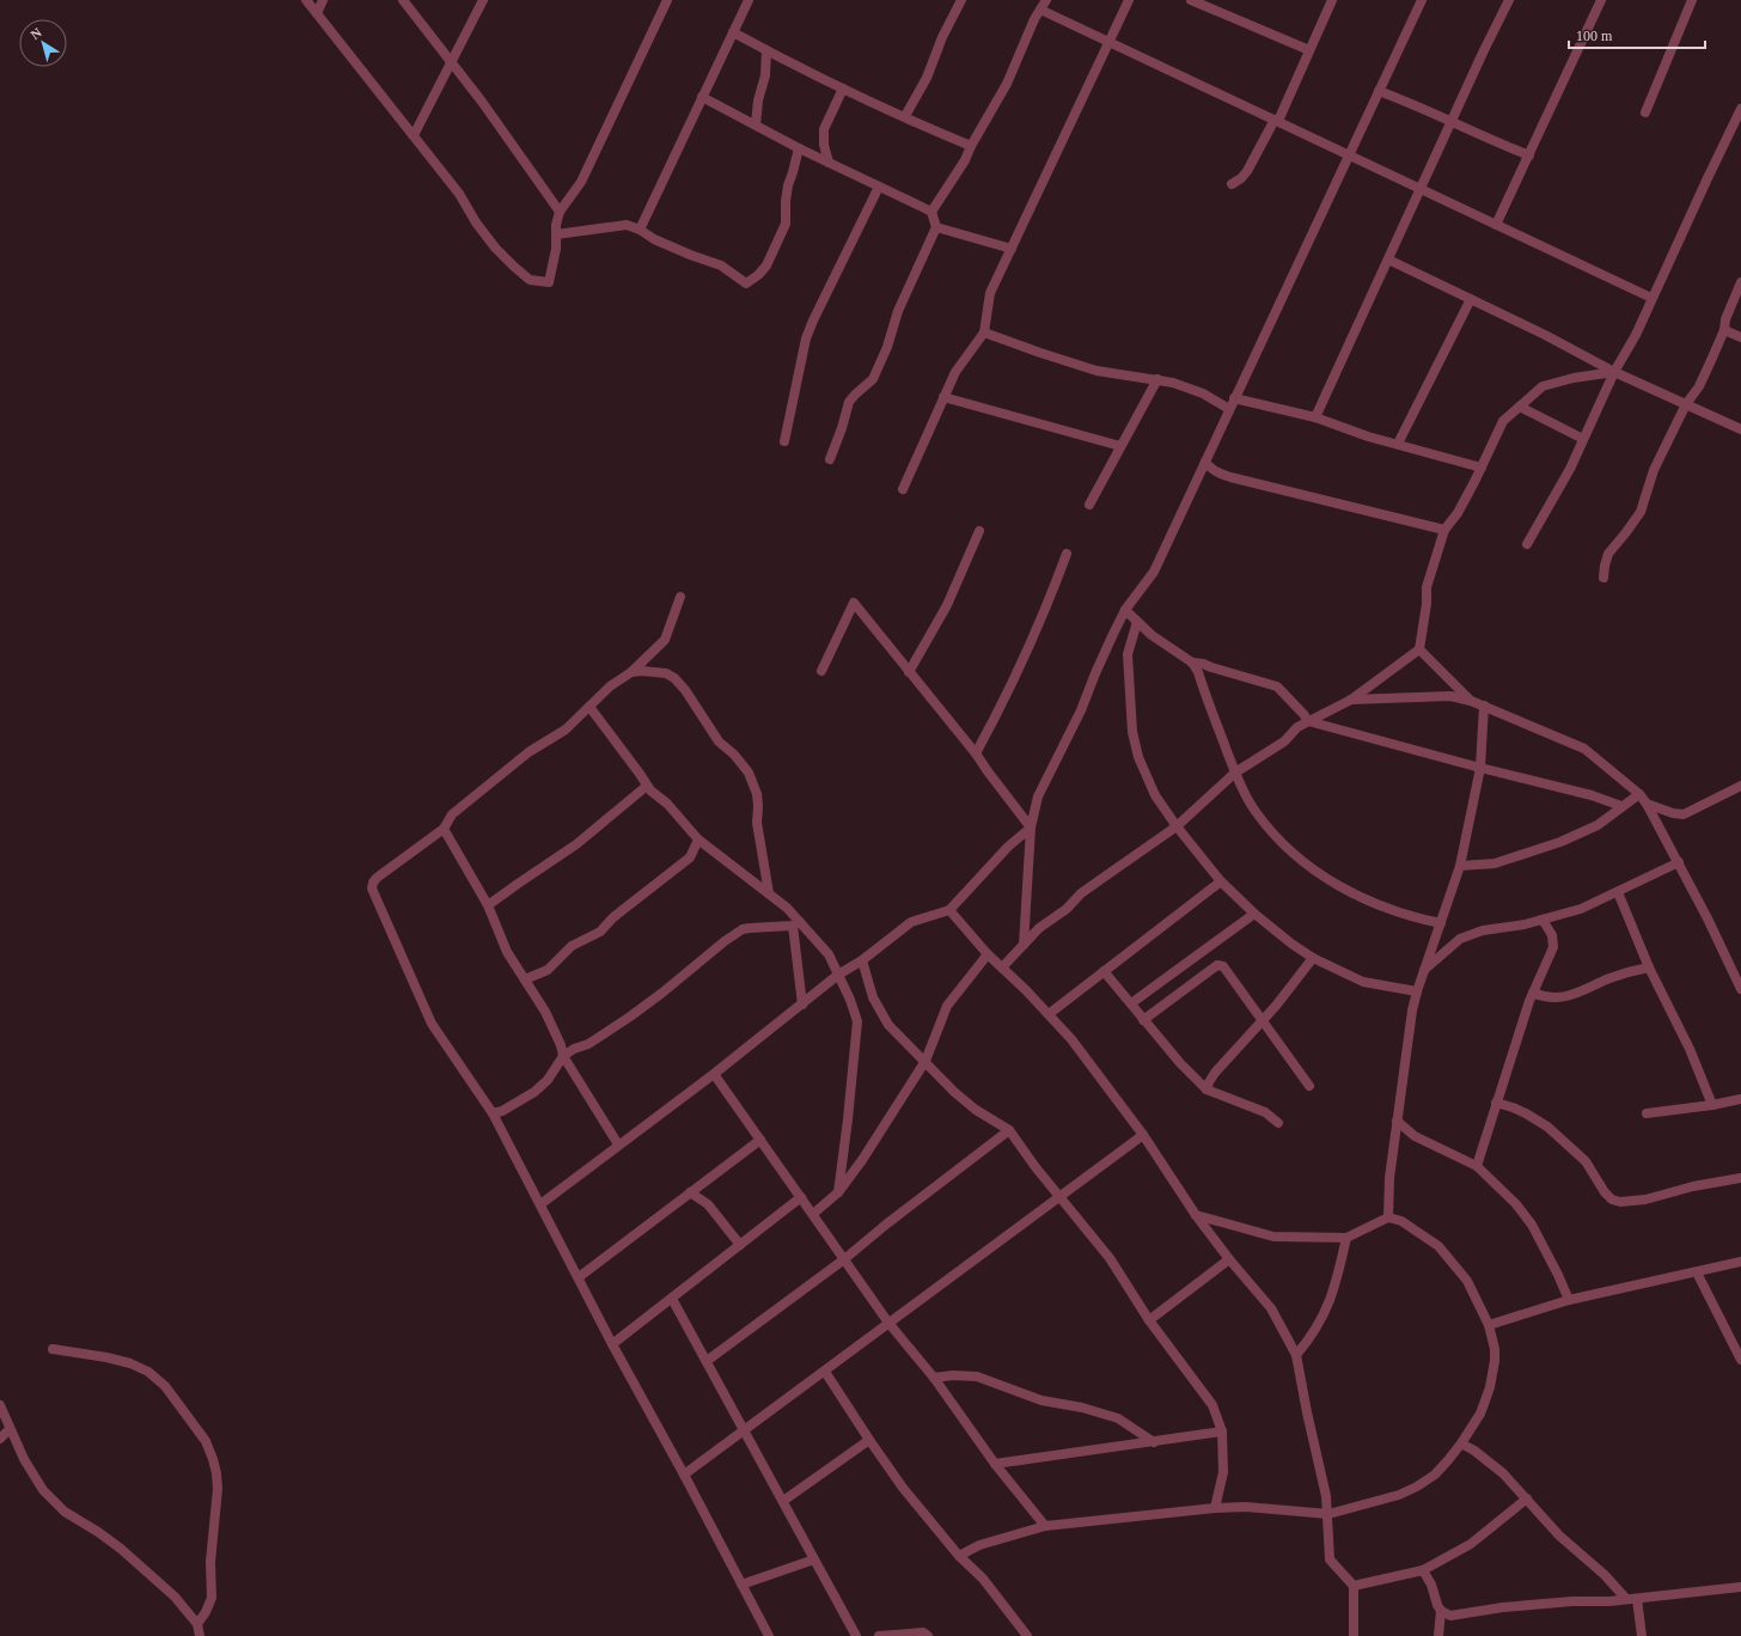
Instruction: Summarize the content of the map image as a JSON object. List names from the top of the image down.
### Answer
{
  "scale_bar": "100 m",
  "north": "top left"
}
